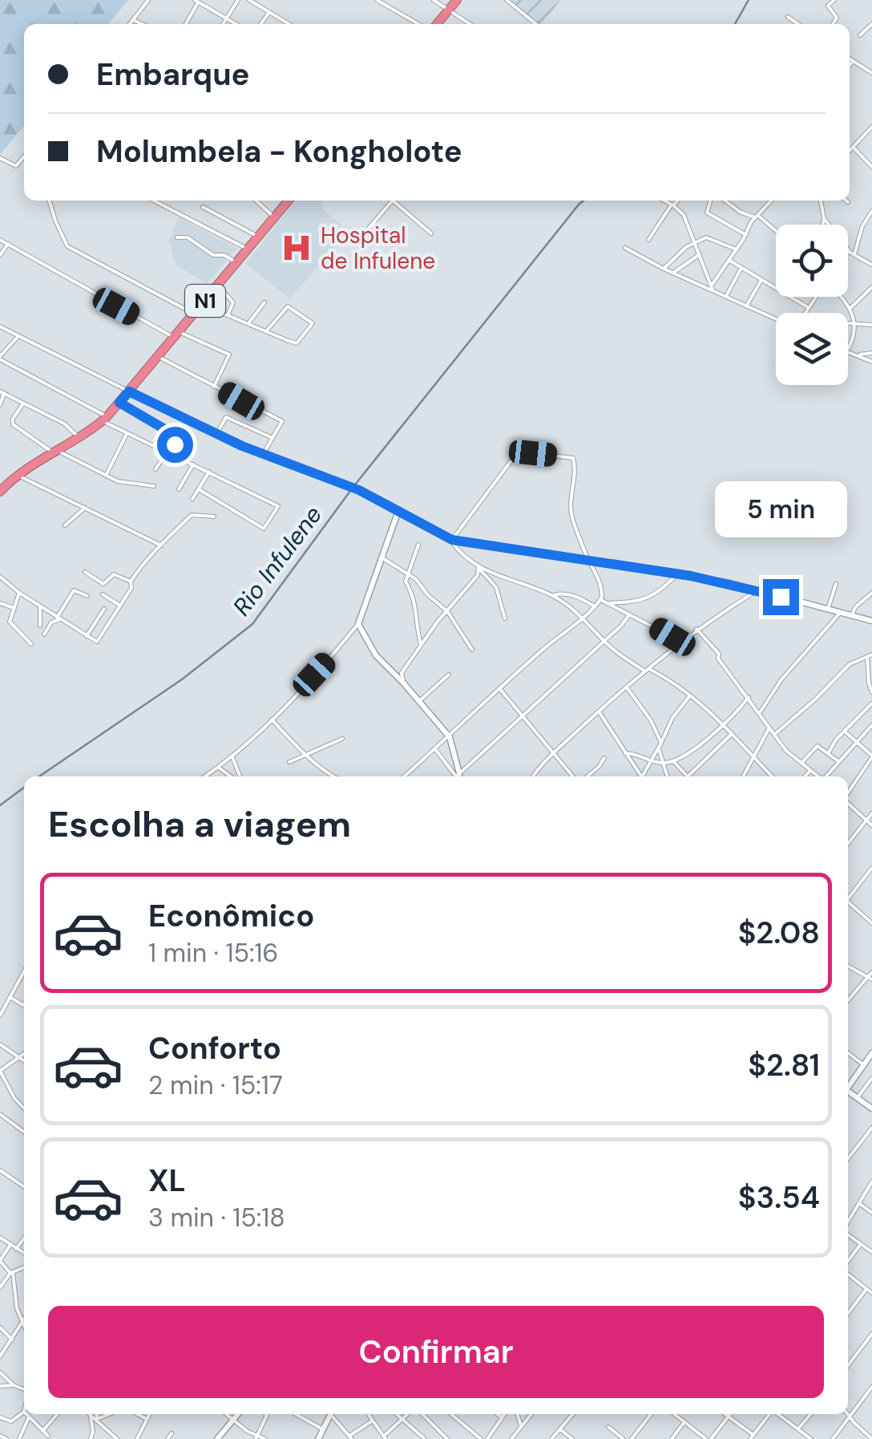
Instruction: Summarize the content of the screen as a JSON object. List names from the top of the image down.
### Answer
{
  "streets": {
    "highway": ["N1"]
  },
  "water": ["Rio Infulene"],
  "places": {
    "hospital": ["Hospital de Infulene"]
  },
  "page": {
    "banner": ["Embarque", "Molumbela - Kongholote"],
    "bubble": "5 min",
    "heading": "Escolha a viagem",
    "list": [
      {
        "name": "Econômico",
        "note": "1 min · 15:16",
        "value": "$2.08"
      },
      {
        "name": "Conforto",
        "note": "2 min · 15:17",
        "value": "$2.81"
      },
      {
        "name": "XL",
        "note": "3 min · 15:18",
        "value": "$3.54"
      }
    ],
    "buttons": "Confirmar"
  }
}
